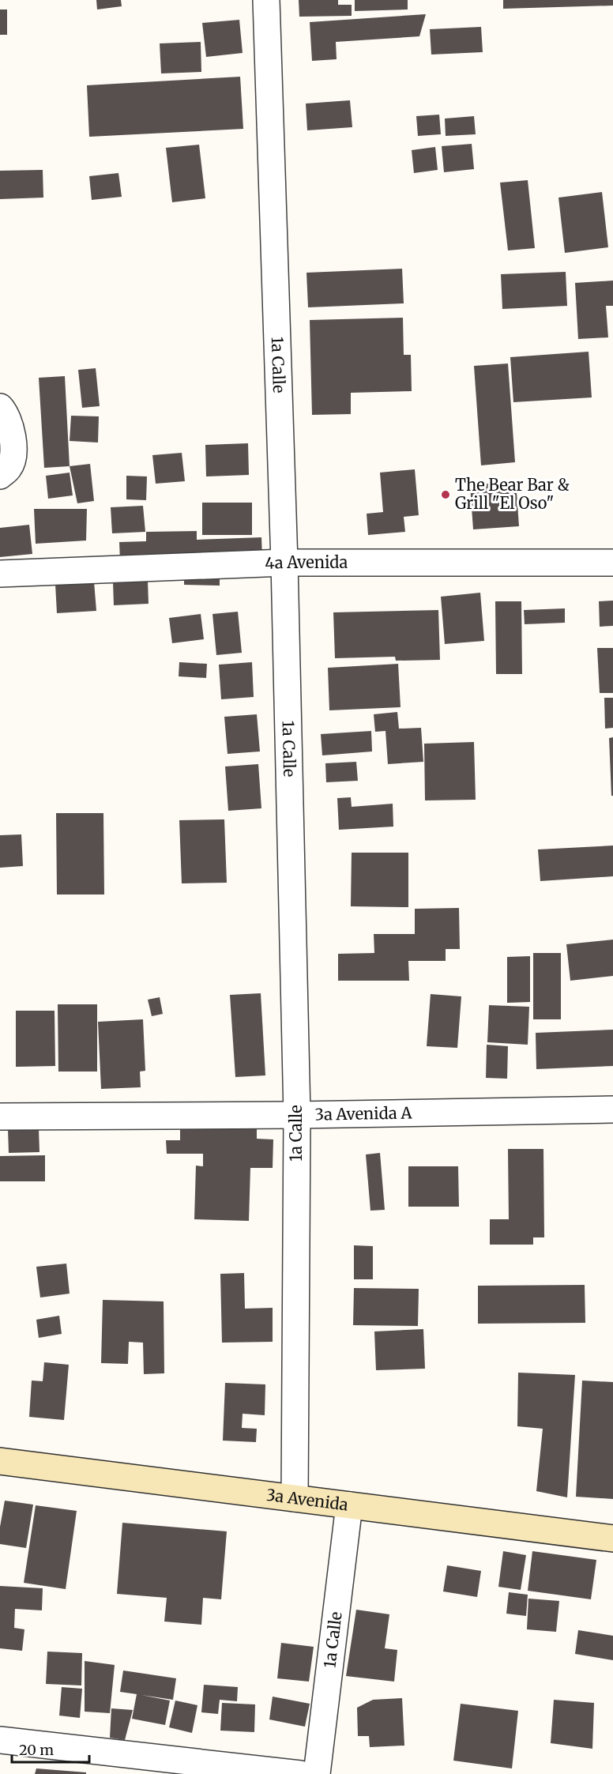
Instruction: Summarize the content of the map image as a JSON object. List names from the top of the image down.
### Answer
{
  "streets": {
    "street": [
      "1a Calle",
      "4a Avenida",
      "3a Avenida A",
      "3a Avenida"
    ]
  },
  "crossings": [
    ["1a Calle", "4a Avenida"],
    ["1a Calle", "3a Avenida A"],
    ["1a Calle", "3a Avenida"]
  ],
  "places": ["The Bear Bar & Grill \"El Oso\""],
  "scale_bar": "20 m"
}
